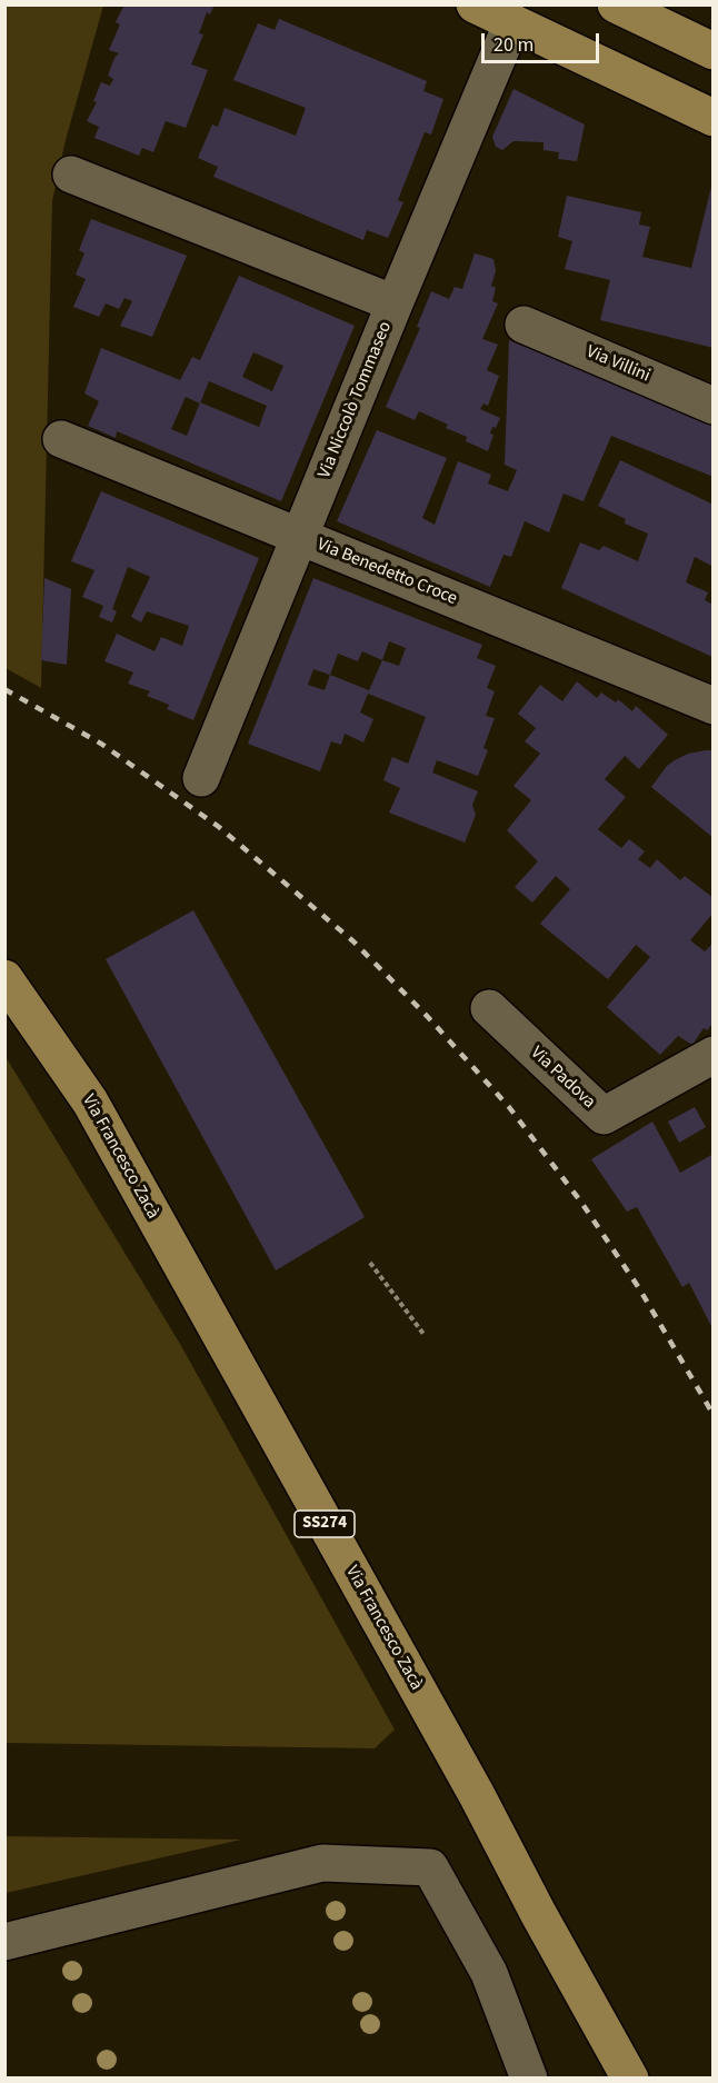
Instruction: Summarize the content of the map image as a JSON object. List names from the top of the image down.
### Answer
{
  "streets": {
    "main road": ["Via Francesco Zacà", "SS274"],
    "street": [
      "Via Villini",
      "Via Niccolò Tommaseo",
      "Via Benedetto Croce",
      "Via Padova"
    ]
  },
  "crossings": [
    ["Via Niccolò Tommaseo", "Via Benedetto Croce"]
  ],
  "scale_bar": "20 m"
}
